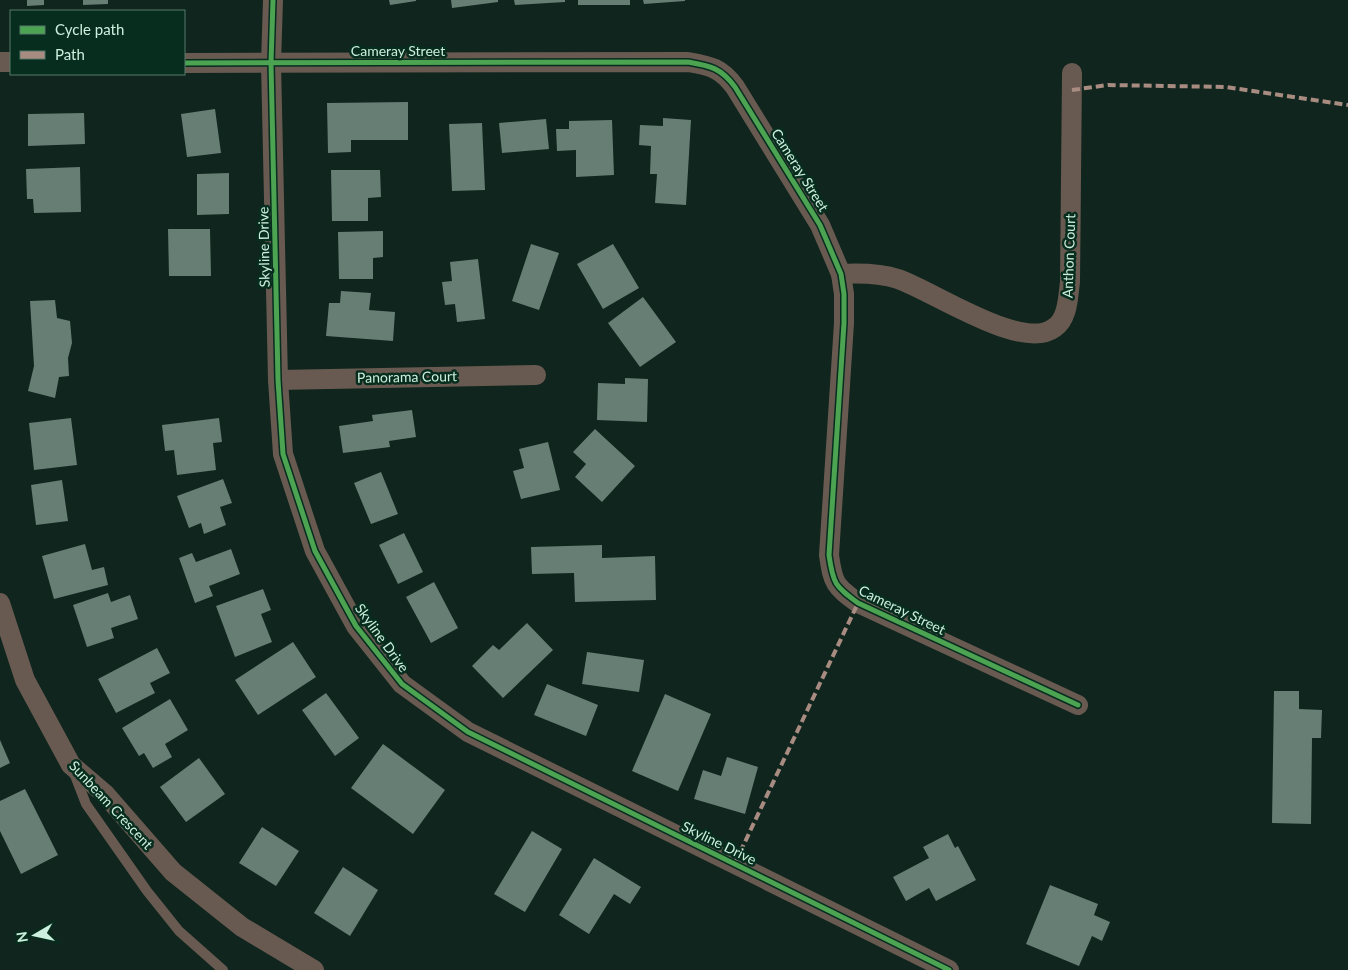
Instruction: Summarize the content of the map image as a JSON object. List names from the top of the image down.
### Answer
{
  "streets": {
    "street": [
      "Cameray Street",
      "Skyline Drive",
      "Anthon Court",
      "Panorama Court",
      "Sunbeam Crescent"
    ]
  },
  "crossings": [
    ["Cameray Street", "Skyline Drive"],
    ["Cameray Street", "Anthon Court"],
    ["Skyline Drive", "Panorama Court"]
  ],
  "legend": ["Cycle path", "Path"],
  "north": "left"
}
